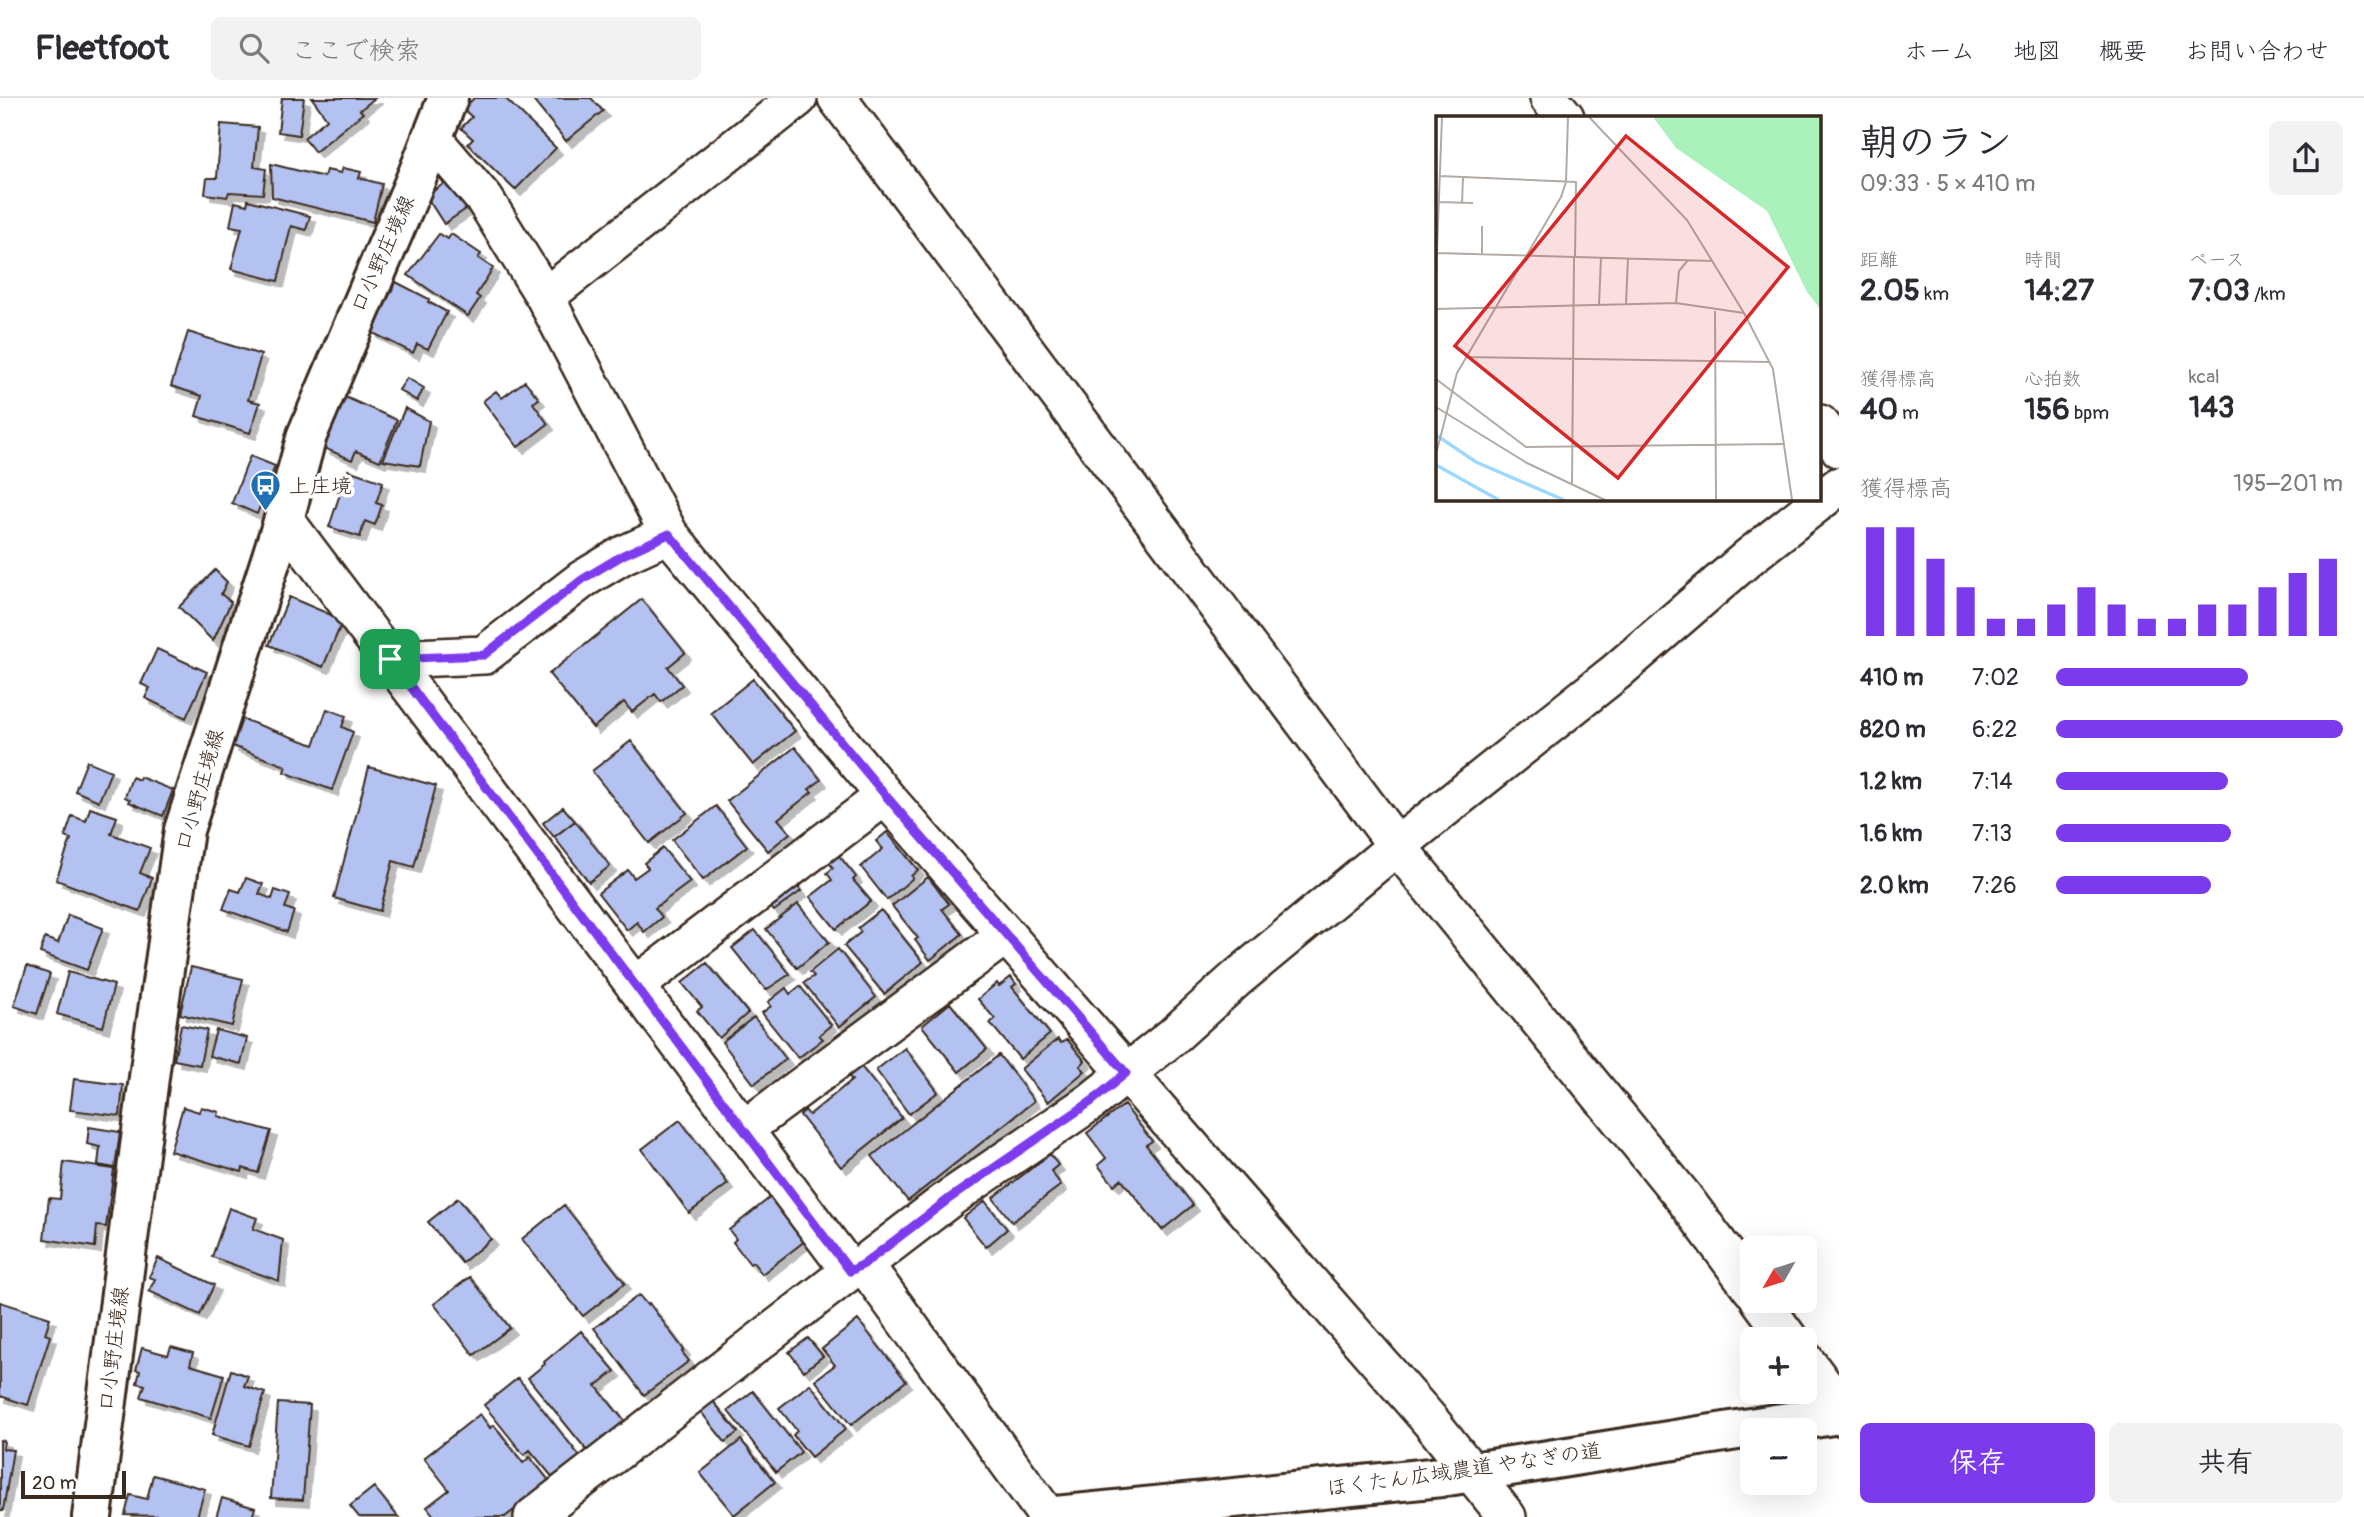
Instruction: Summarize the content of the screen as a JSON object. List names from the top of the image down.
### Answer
{
  "streets": {
    "main road": ["口小野庄境線", "ほくたん広域農道 やなぎの道"]
  },
  "places": {
    "bus stop": ["上庄境"]
  },
  "scale_bar": "20 m",
  "north": "bottom left",
  "page": {
    "header": "Fleetfoot",
    "search": "ここで検索",
    "nav": [
      "ホーム",
      "地図",
      "概要",
      "お問い合わせ"
    ],
    "heading": ["朝のラン", "09:33 · 5 × 410 m"],
    "stats": [
      ["距離", "2.05 km"],
      ["時間", "14:27"],
      ["ペース", "7:03 /km"],
      ["獲得標高", "40 m"],
      ["心拍数", "156 bpm"],
      ["kcal", "143"]
    ],
    "chart": ["獲得標高", "195–201 m"],
    "list": [
      {
        "name": "410 m",
        "note": "7:02"
      },
      {
        "name": "820 m",
        "note": "6:22"
      },
      {
        "name": "1.2 km",
        "note": "7:14"
      },
      {
        "name": "1.6 km",
        "note": "7:13"
      },
      {
        "name": "2.0 km",
        "note": "7:26"
      }
    ],
    "map_buttons": ["+", "−"],
    "buttons": ["保存", "共有"],
    "scale": "20 m"
  }
}
